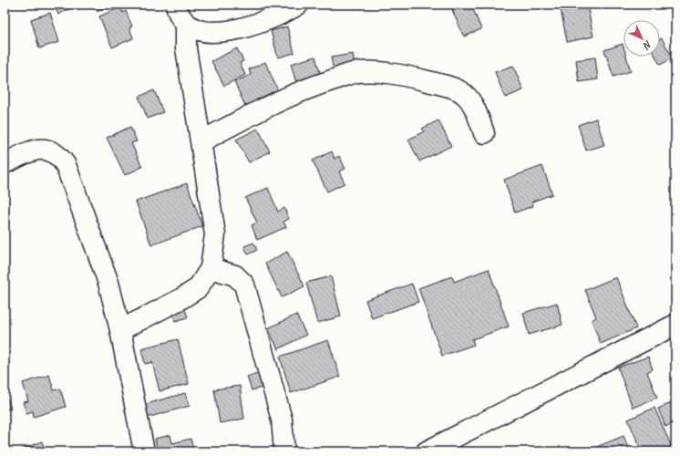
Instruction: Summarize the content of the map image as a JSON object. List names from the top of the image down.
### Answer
{
  "north": "bottom right"
}
